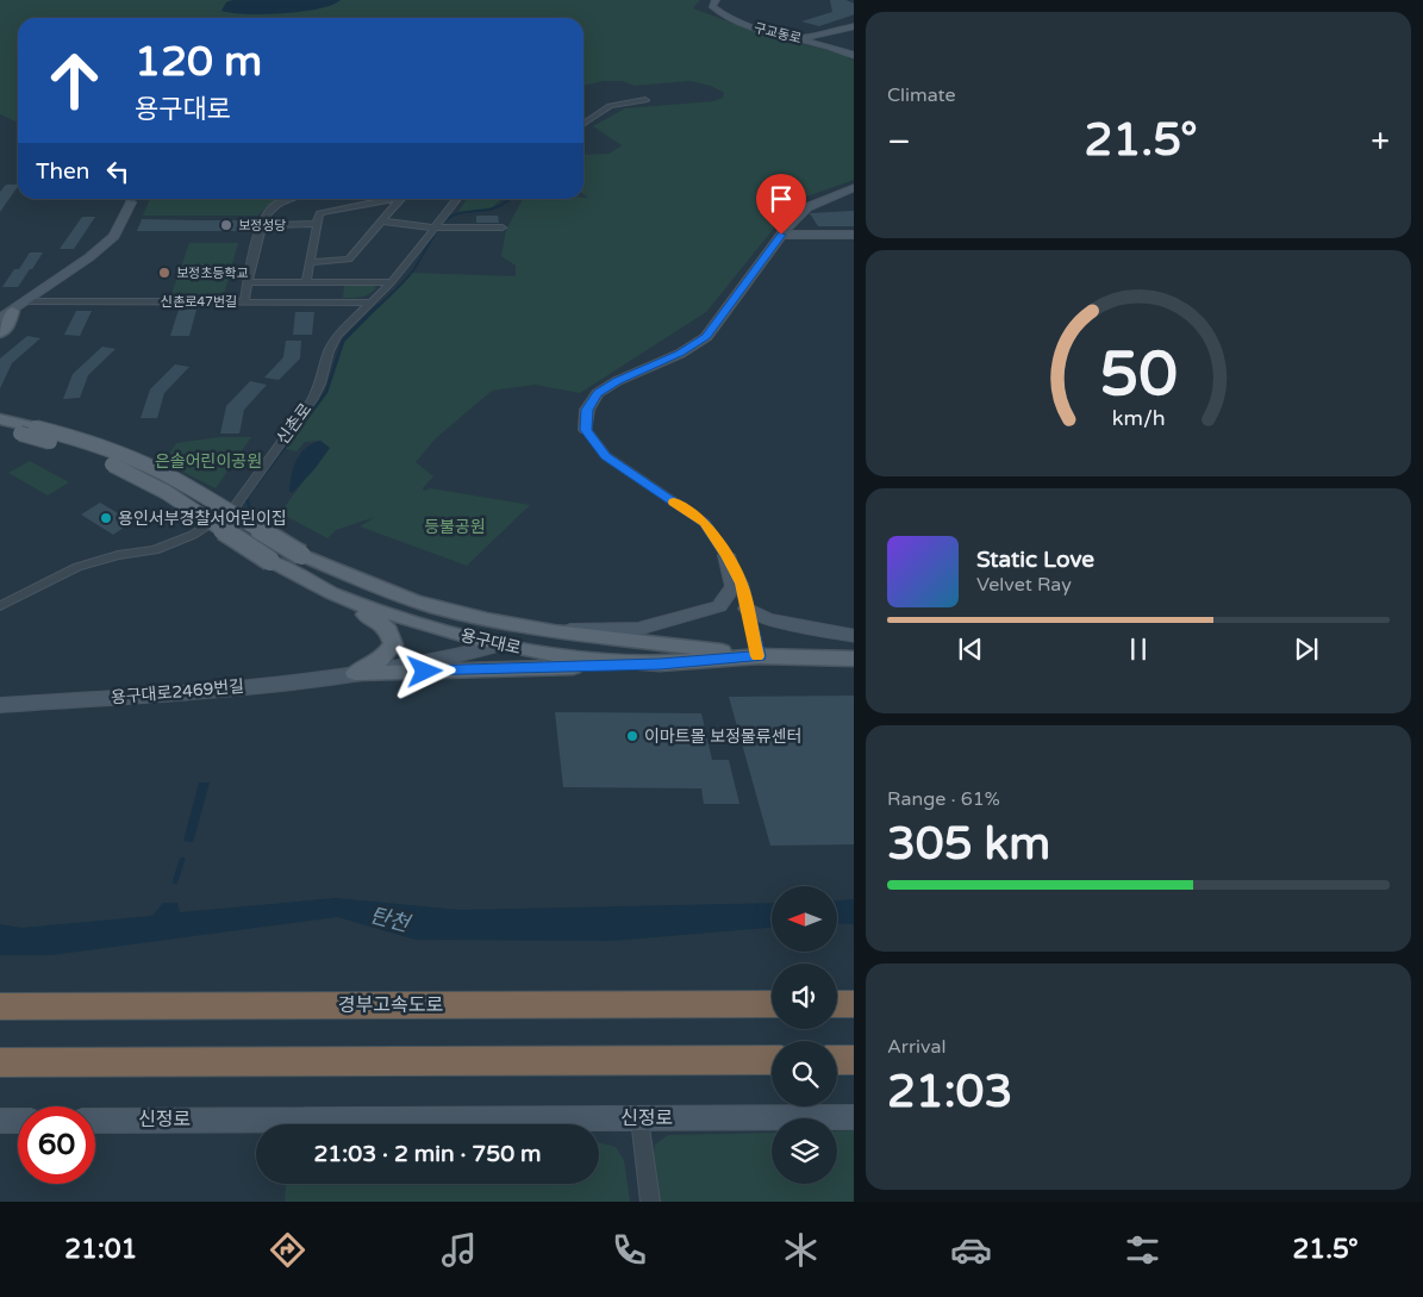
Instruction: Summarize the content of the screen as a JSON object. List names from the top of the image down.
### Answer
{
  "streets": {
    "highway": ["경부고속도로"],
    "main road": ["용구대로"],
    "street": [
      "구교동로",
      "신촌로47번길",
      "신촌로",
      "용구대로2469번길",
      "신정로"
    ]
  },
  "crossings": [
    ["신촌로47번길", "신촌로"],
    ["용구대로", "용구대로2469번길"]
  ],
  "water": ["탄천"],
  "parks": ["은솔어린이공원", "등불공원"],
  "places": [
    "보정성당",
    "보정초등학교",
    "용인서부경찰서어린이집",
    "이마트몰 보정물류센터"
  ],
  "north": "left",
  "page": {
    "tile": [
      "Climate",
      ["Range · 61%", "305 km"],
      ["Arrival", "21:03"]
    ],
    "turn": ["120 m", "용구대로"],
    "heat": ["−", "21.5°", "+"],
    "then": "Then",
    "song": ["Static Love", "Velvet Ray"],
    "limit": "60",
    "trip": "21:03 · 2 min · 750 m",
    "tabs": ["21:01", "21.5°"],
    "gauge": ["50", "km/h"]
  }
}
